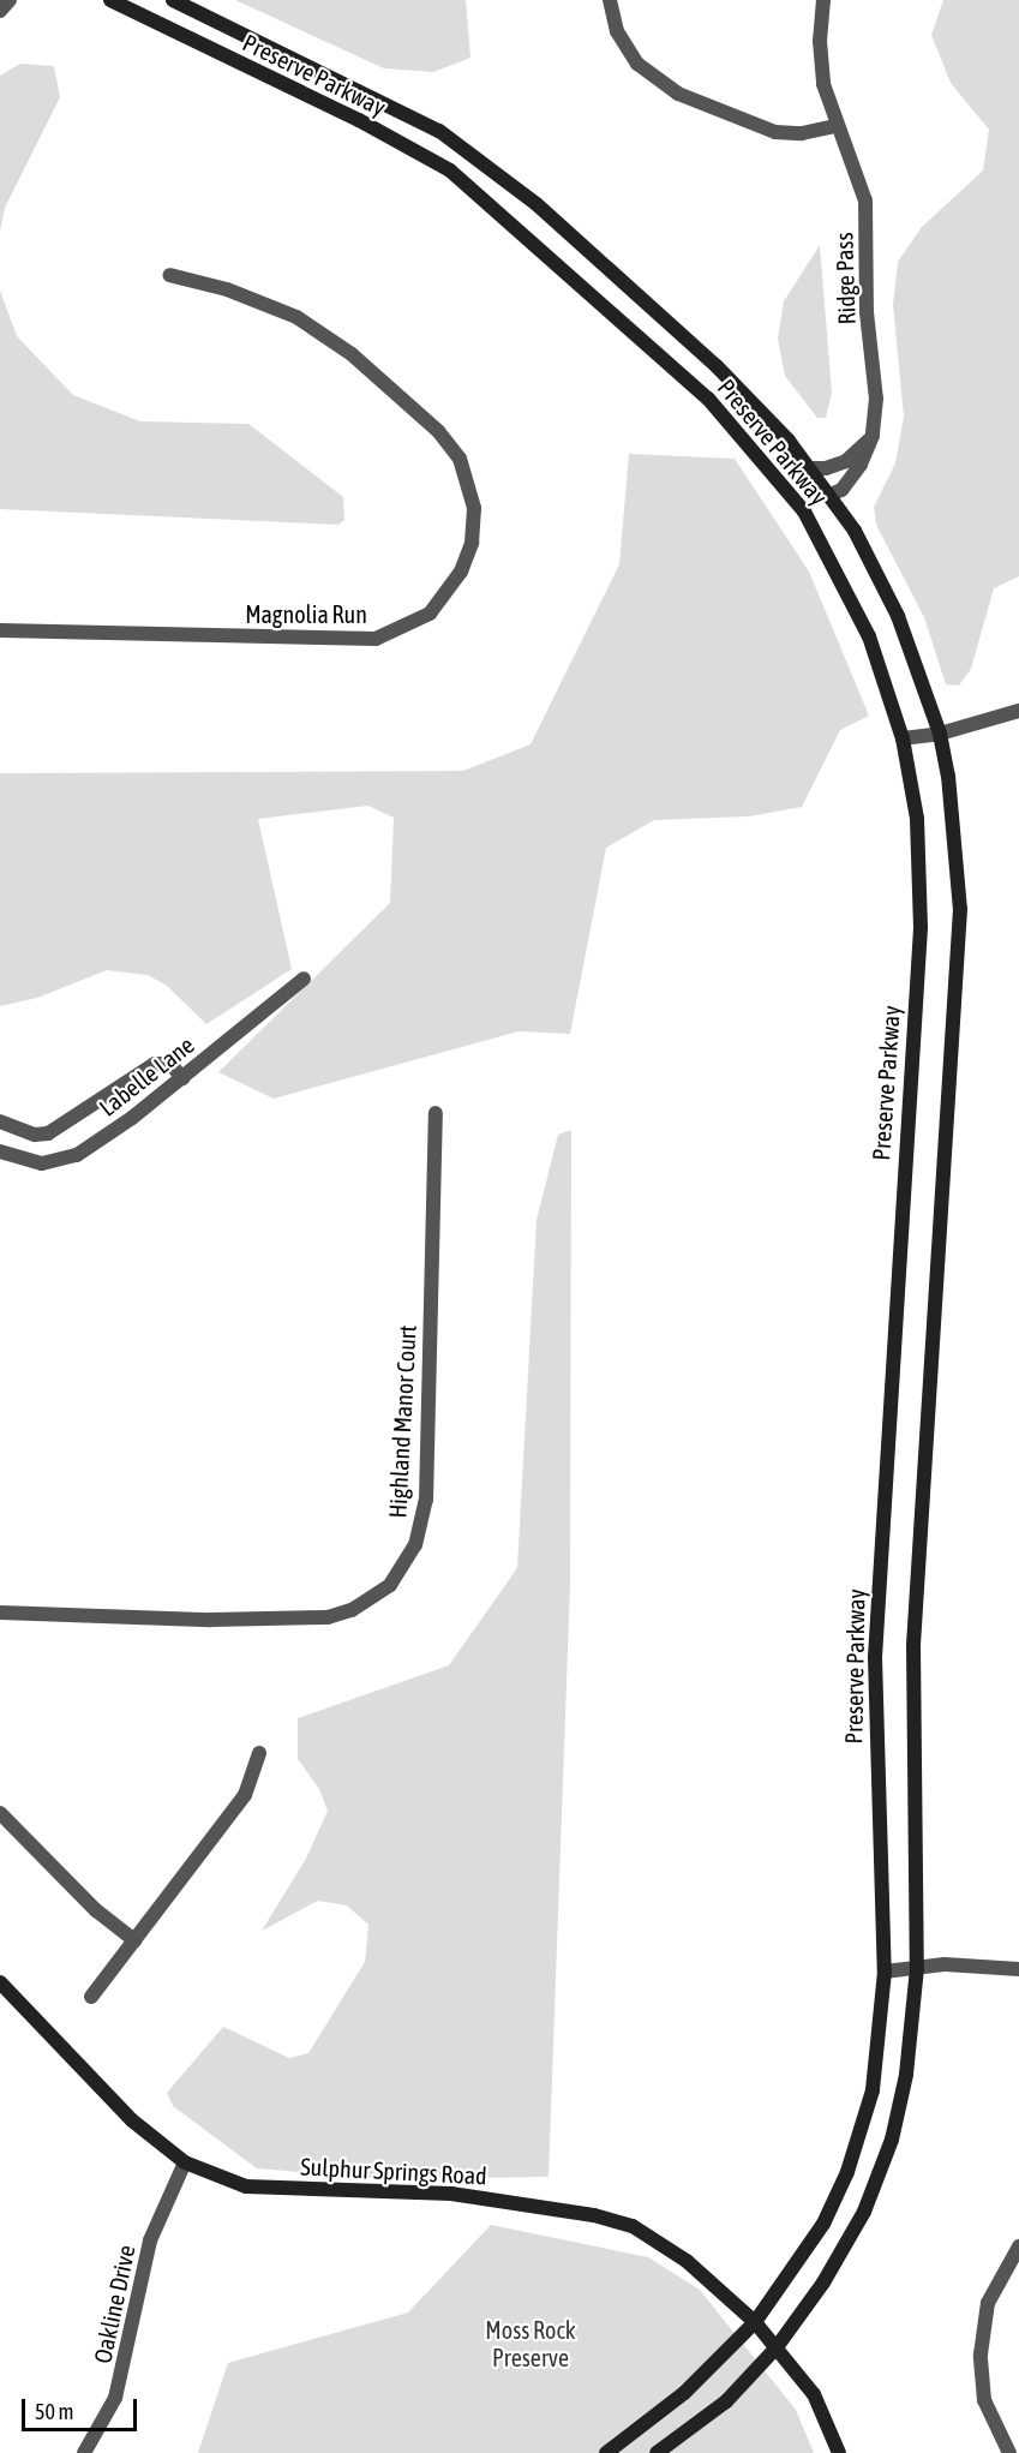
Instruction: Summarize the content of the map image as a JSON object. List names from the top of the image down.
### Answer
{
  "streets": {
    "street": [
      "Preserve Parkway",
      "Ridge Pass",
      "Magnolia Run",
      "Labelle Lane",
      "Highland Manor Court",
      "Sulphur Springs Road",
      "Oakline Drive"
    ]
  },
  "crossings": [
    ["Preserve Parkway", "Ridge Pass"],
    ["Preserve Parkway", "Sulphur Springs Road"],
    ["Sulphur Springs Road", "Oakline Drive"]
  ],
  "parks": ["Moss Rock Preserve"],
  "scale_bar": "50 m"
}
